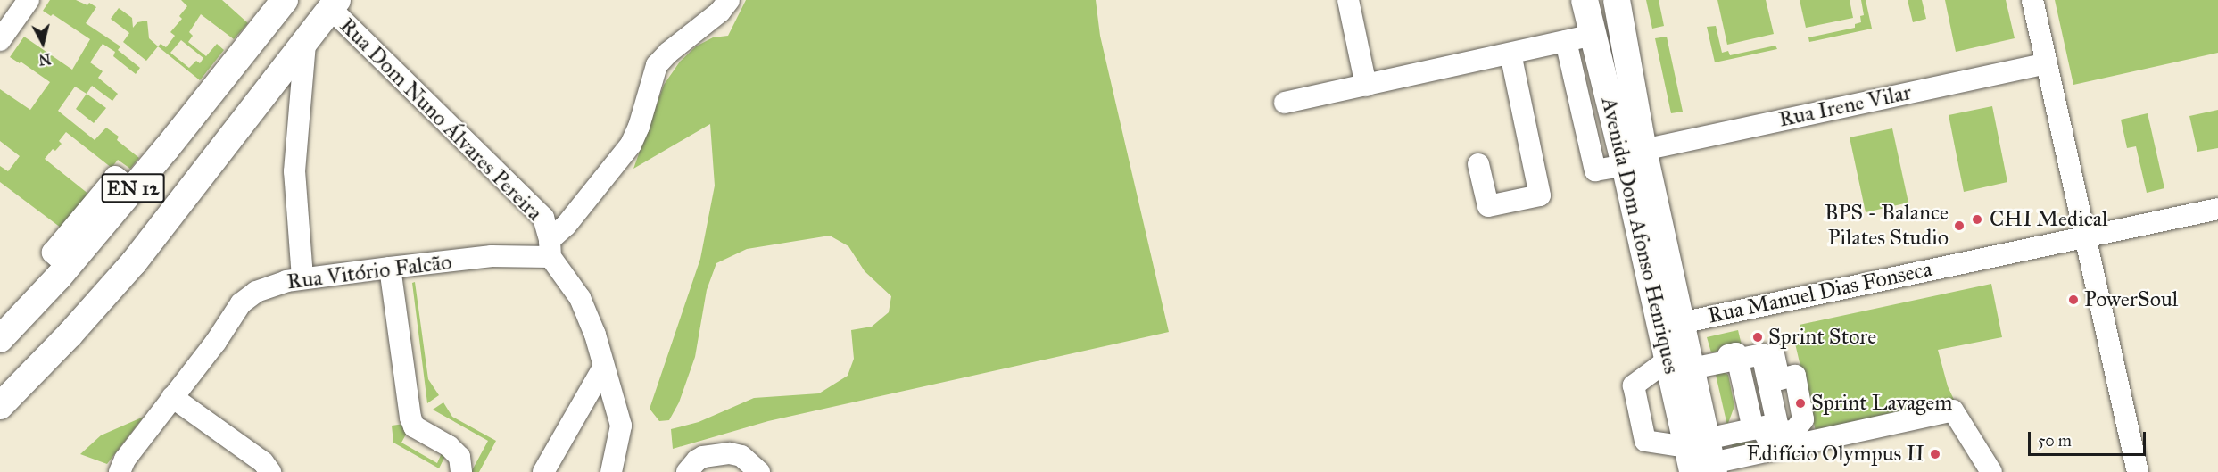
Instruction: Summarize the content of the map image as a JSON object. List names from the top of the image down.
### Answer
{
  "streets": {
    "main road": ["EN 12", "Avenida Dom Afonso Henriques"],
    "street": [
      "Rua Irene Vilar",
      "Rua Dom Nuno Álvares Pereira",
      "Rua Vitório Falcão",
      "Rua Manuel Dias Fonseca"
    ]
  },
  "crossings": [
    ["Rua Irene Vilar", "Avenida Dom Afonso Henriques"],
    ["Rua Dom Nuno Álvares Pereira", "EN 12"],
    ["Rua Dom Nuno Álvares Pereira", "Rua Vitório Falcão"],
    ["Avenida Dom Afonso Henriques", "Rua Manuel Dias Fonseca"]
  ],
  "places": [
    "CHI Medical",
    "BPS - Balance Pilates Studio",
    "PowerSoul",
    "Sprint Store",
    "Sprint Lavagem",
    "Edifício Olympus II"
  ],
  "scale_bar": "50 m",
  "north": "bottom"
}
